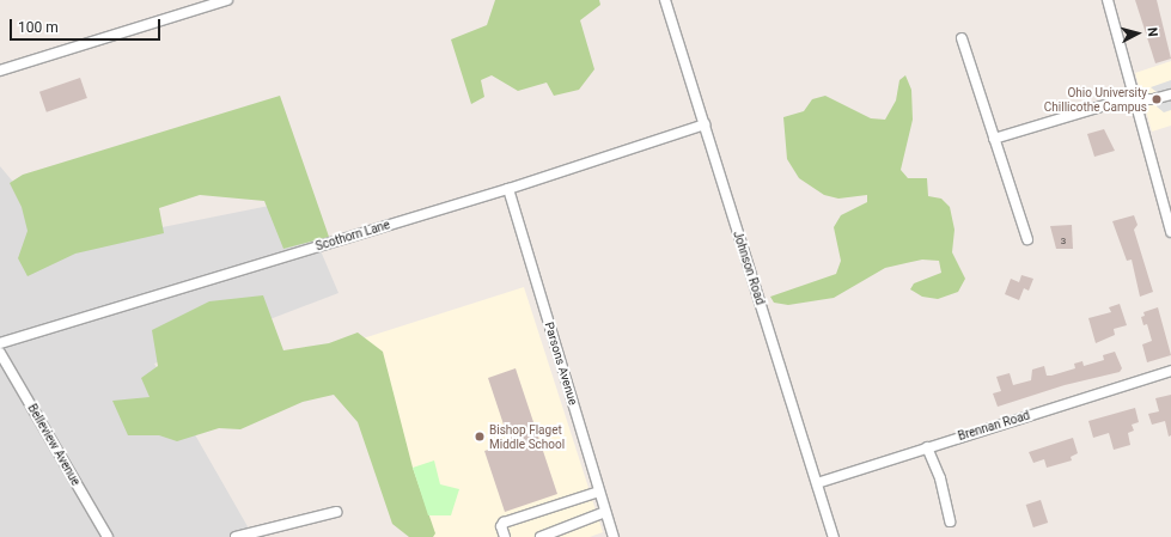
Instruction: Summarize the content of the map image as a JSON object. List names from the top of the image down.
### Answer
{
  "streets": {
    "street": [
      "Scothorn Lane",
      "Johnson Road",
      "Parsons Avenue",
      "Brennan Road",
      "Belleview Avenue"
    ]
  },
  "crossings": [
    ["Scothorn Lane", "Johnson Road"],
    ["Scothorn Lane", "Parsons Avenue"],
    ["Johnson Road", "Brennan Road"]
  ],
  "places": ["Ohio University Chillicothe Campus", "Bishop Flaget Middle School"],
  "house_numbers": ["3"],
  "scale_bar": "100 m",
  "north": "right"
}
